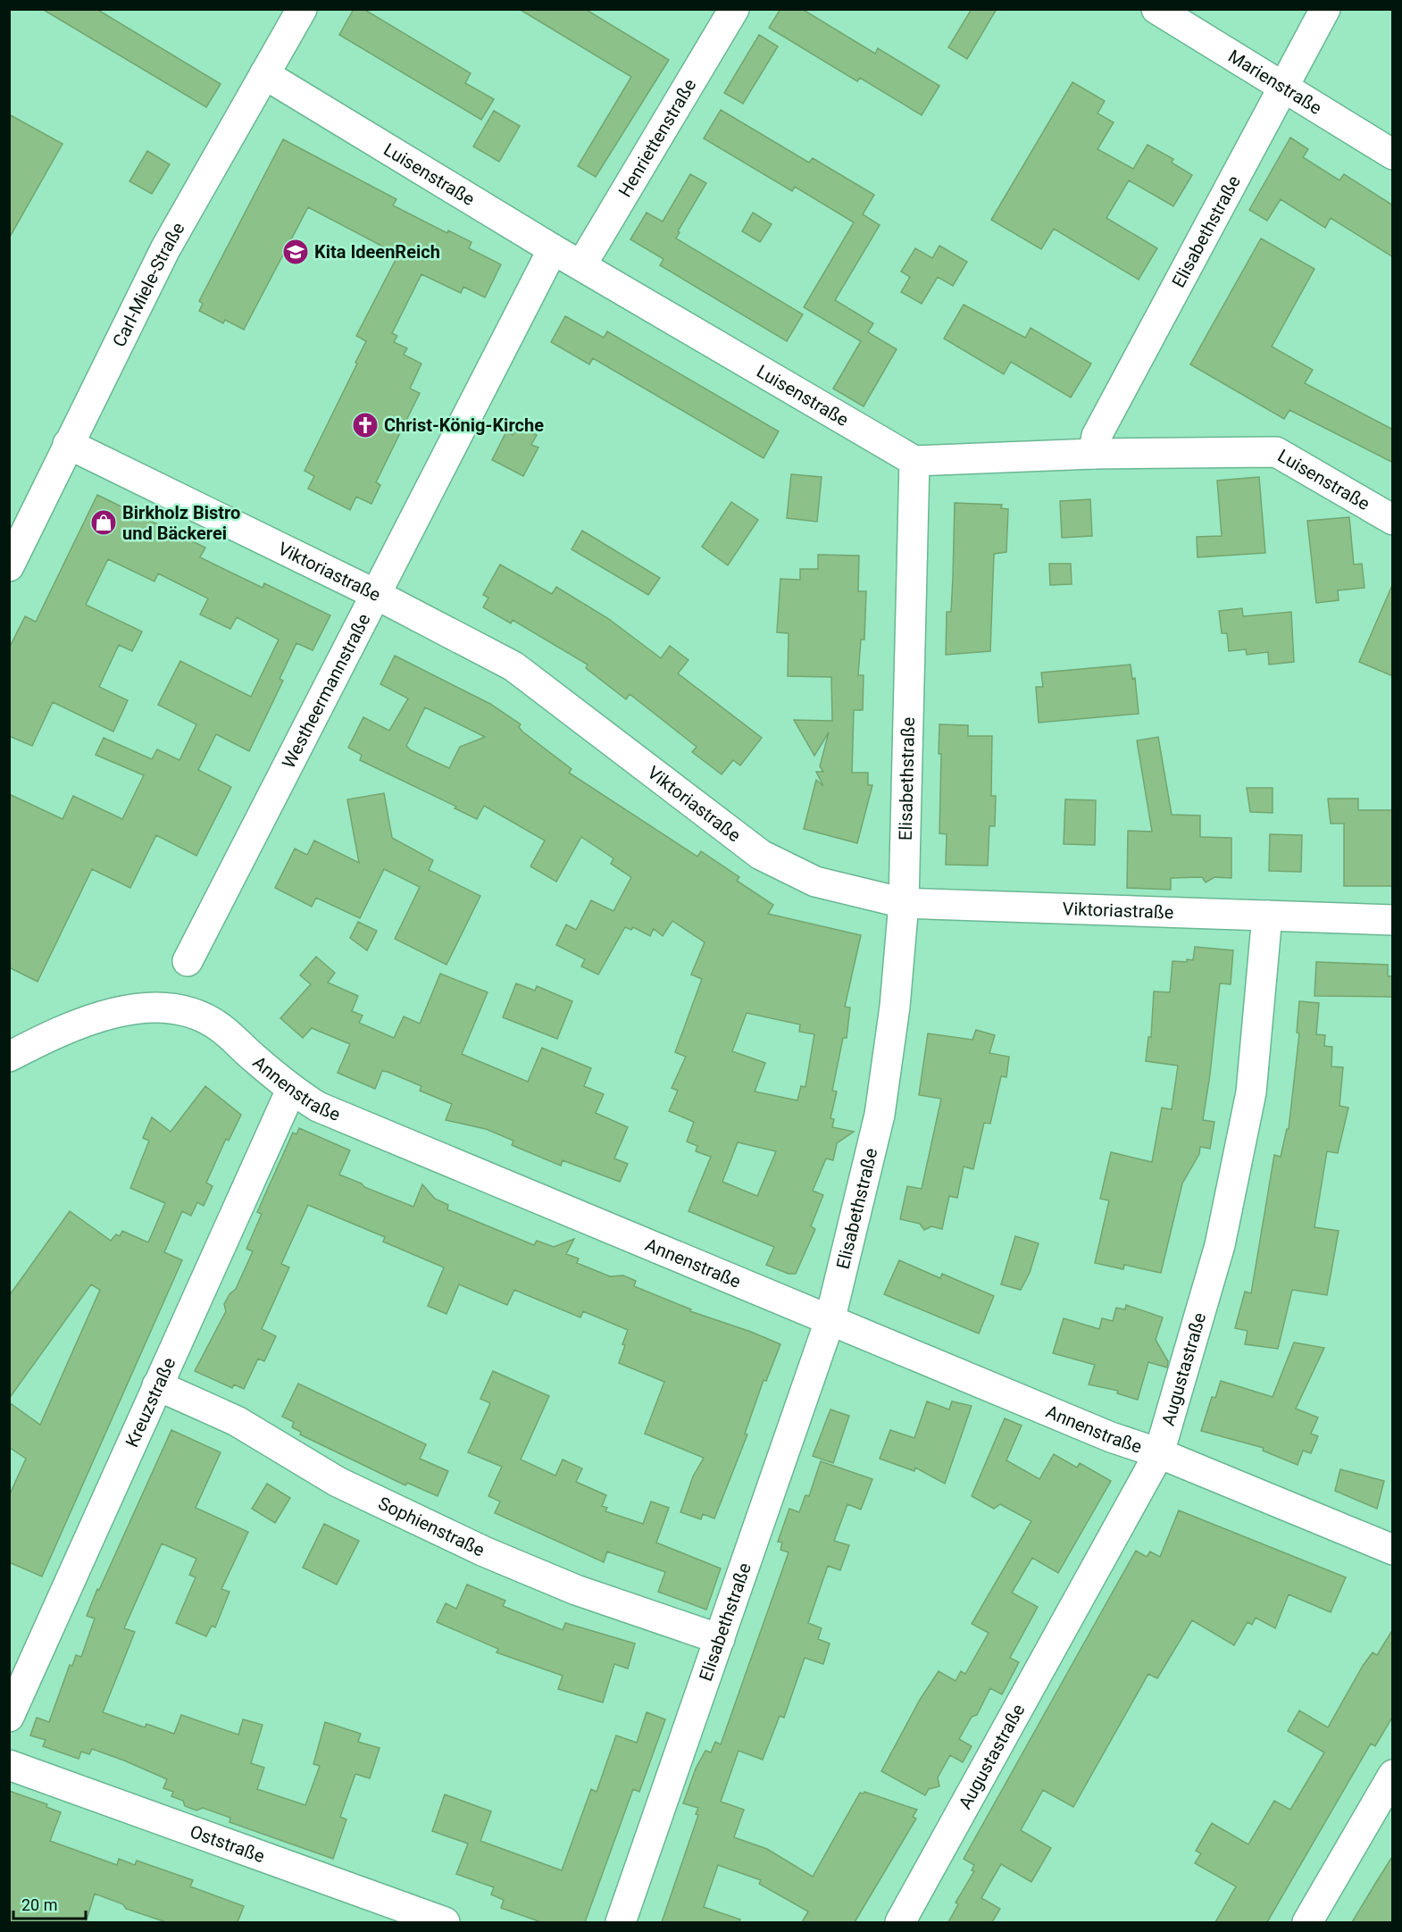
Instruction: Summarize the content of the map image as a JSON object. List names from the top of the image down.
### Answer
{
  "streets": {
    "street": [
      "Marienstraße",
      "Henriettenstraße",
      "Luisenstraße",
      "Elisabethstraße",
      "Carl-Miele-Straße",
      "Viktoriastraße",
      "Westheermannstraße",
      "Annenstraße",
      "Augustastraße",
      "Kreuzstraße",
      "Sophienstraße",
      "Oststraße"
    ]
  },
  "crossings": [
    ["Marienstraße", "Elisabethstraße"],
    ["Henriettenstraße", "Luisenstraße"],
    ["Luisenstraße", "Elisabethstraße"],
    ["Luisenstraße", "Carl-Miele-Straße"],
    ["Luisenstraße", "Westheermannstraße"],
    ["Elisabethstraße", "Viktoriastraße"],
    ["Elisabethstraße", "Annenstraße"],
    ["Elisabethstraße", "Sophienstraße"],
    ["Carl-Miele-Straße", "Viktoriastraße"],
    ["Viktoriastraße", "Westheermannstraße"],
    ["Viktoriastraße", "Augustastraße"],
    ["Annenstraße", "Augustastraße"],
    ["Annenstraße", "Kreuzstraße"],
    ["Kreuzstraße", "Sophienstraße"]
  ],
  "places": {
    "school or university": ["Kita IdeenReich"],
    "church": ["Christ-König-Kirche"],
    "shop": ["Birkholz Bistro und Bäckerei"]
  },
  "scale_bar": "20 m"
}
